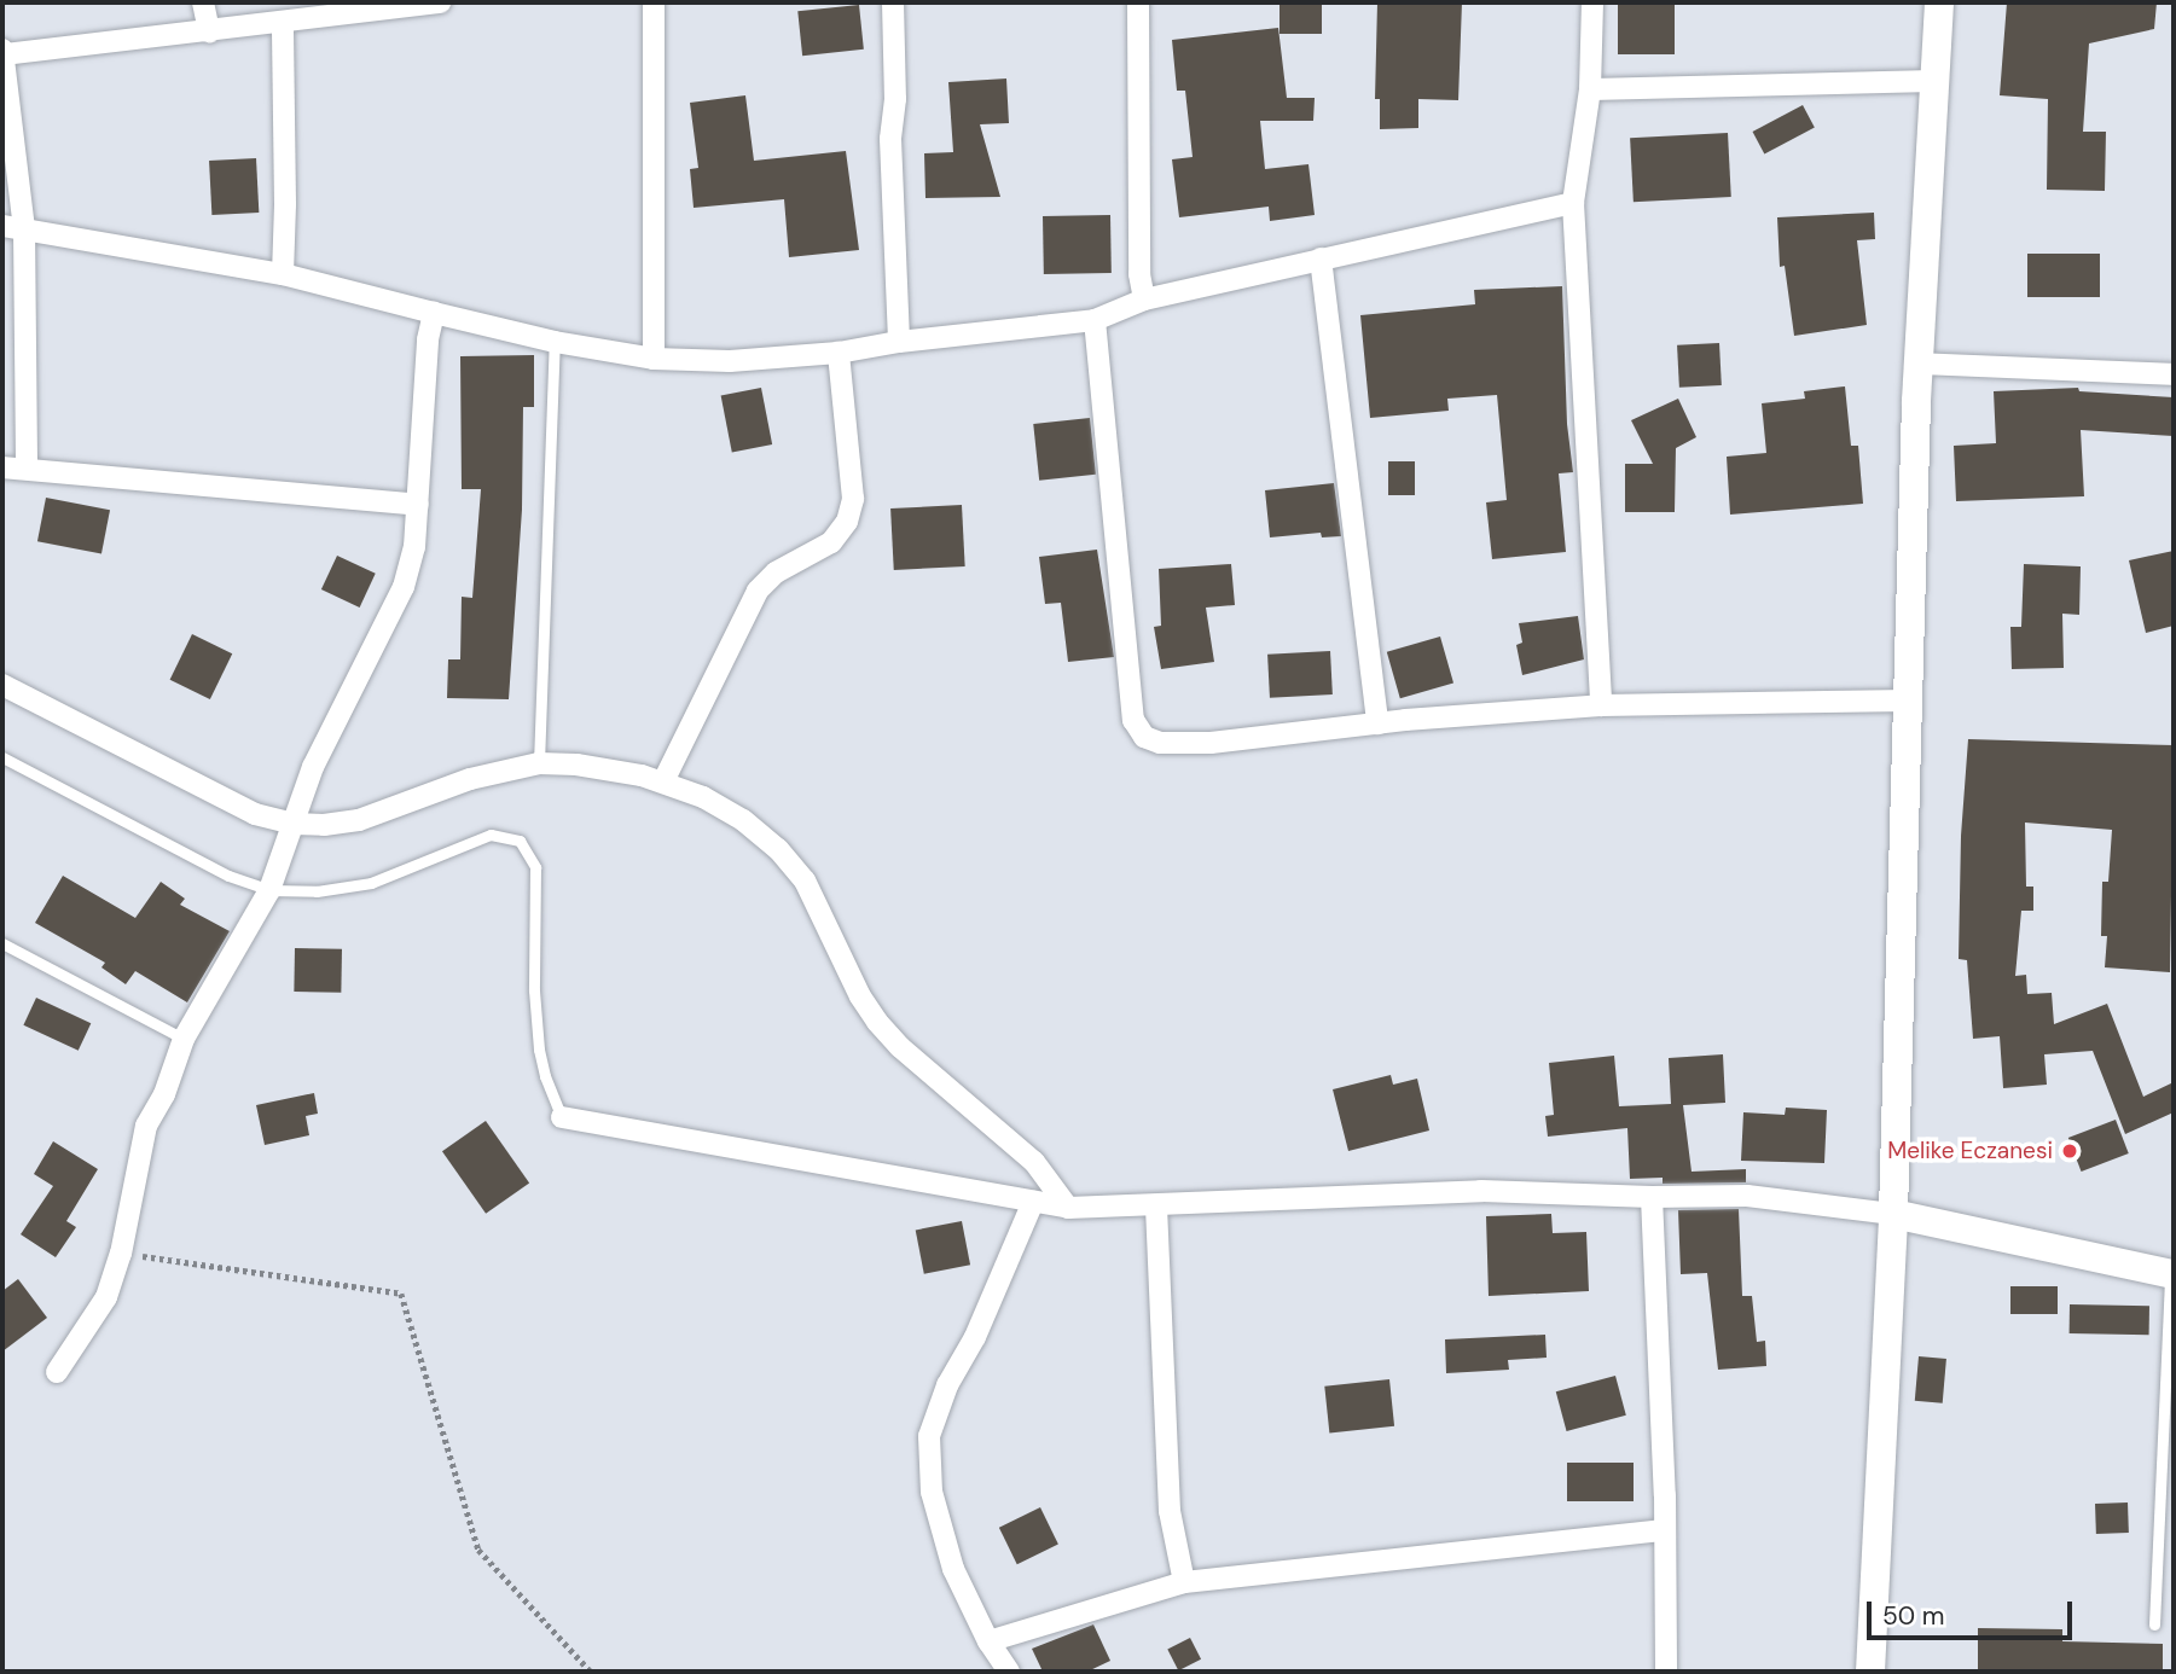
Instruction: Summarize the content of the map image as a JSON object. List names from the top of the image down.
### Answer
{
  "places": ["Melike Eczanesi"],
  "scale_bar": "50 m"
}
